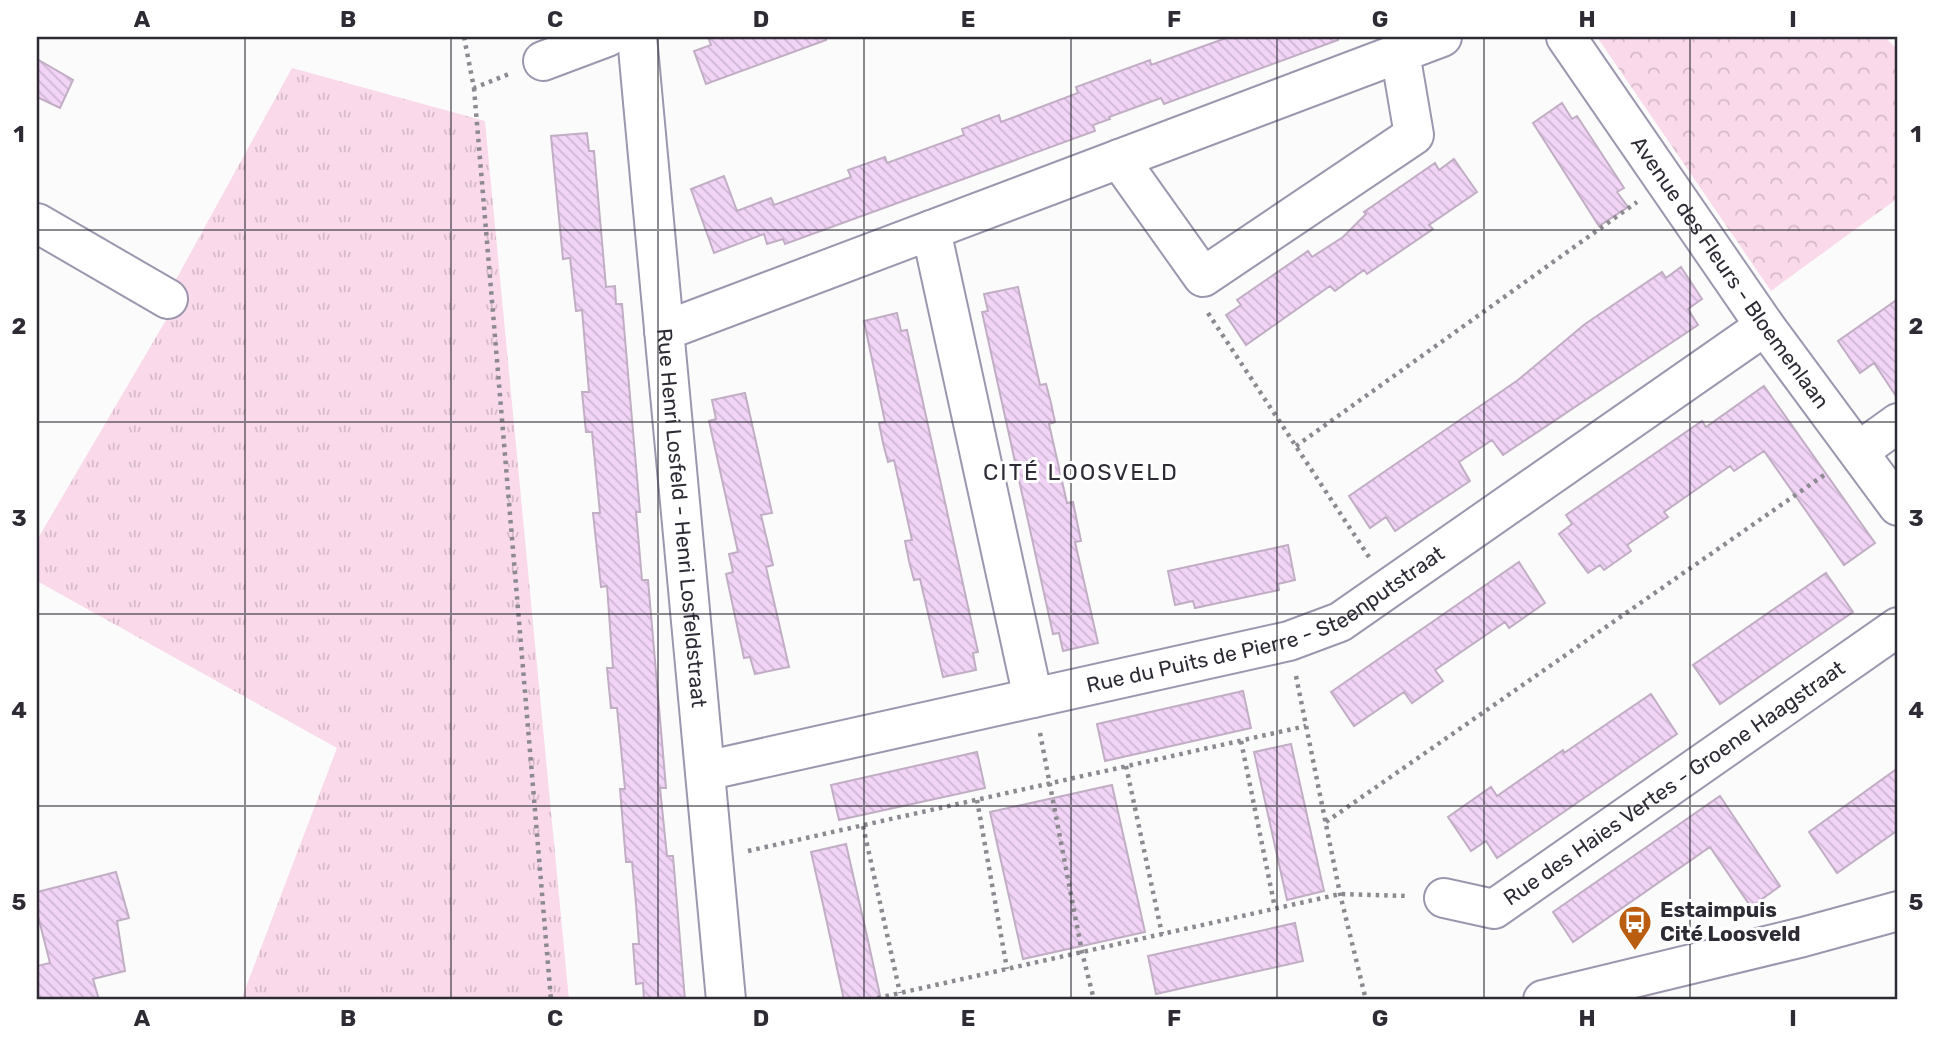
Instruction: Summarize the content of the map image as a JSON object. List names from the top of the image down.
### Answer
{
  "streets": {
    "street": [
      "Avenue des Fleurs - Bloemenlaan",
      "Rue Henri Losfeld - Henri Losfeldstraat",
      "Rue du Puits de Pierre - Steenputstraat",
      "Rue des Haies Vertes - Groene Haagstraat"
    ]
  },
  "crossings": [
    ["Avenue des Fleurs - Bloemenlaan", "Rue du Puits de Pierre - Steenputstraat"],
    ["Rue Henri Losfeld - Henri Losfeldstraat", "Rue du Puits de Pierre - Steenputstraat"]
  ],
  "districts": ["CITÉ LOOSVELD"],
  "places": {
    "bus stop": ["Estaimpuis Cité Loosveld"]
  },
  "grid": {
    "columns": [
      "A",
      "B",
      "C",
      "D",
      "E",
      "F",
      "G",
      "H",
      "I"
    ],
    "rows": [
      "1",
      "2",
      "3",
      "4",
      "5"
    ]
  }
}
